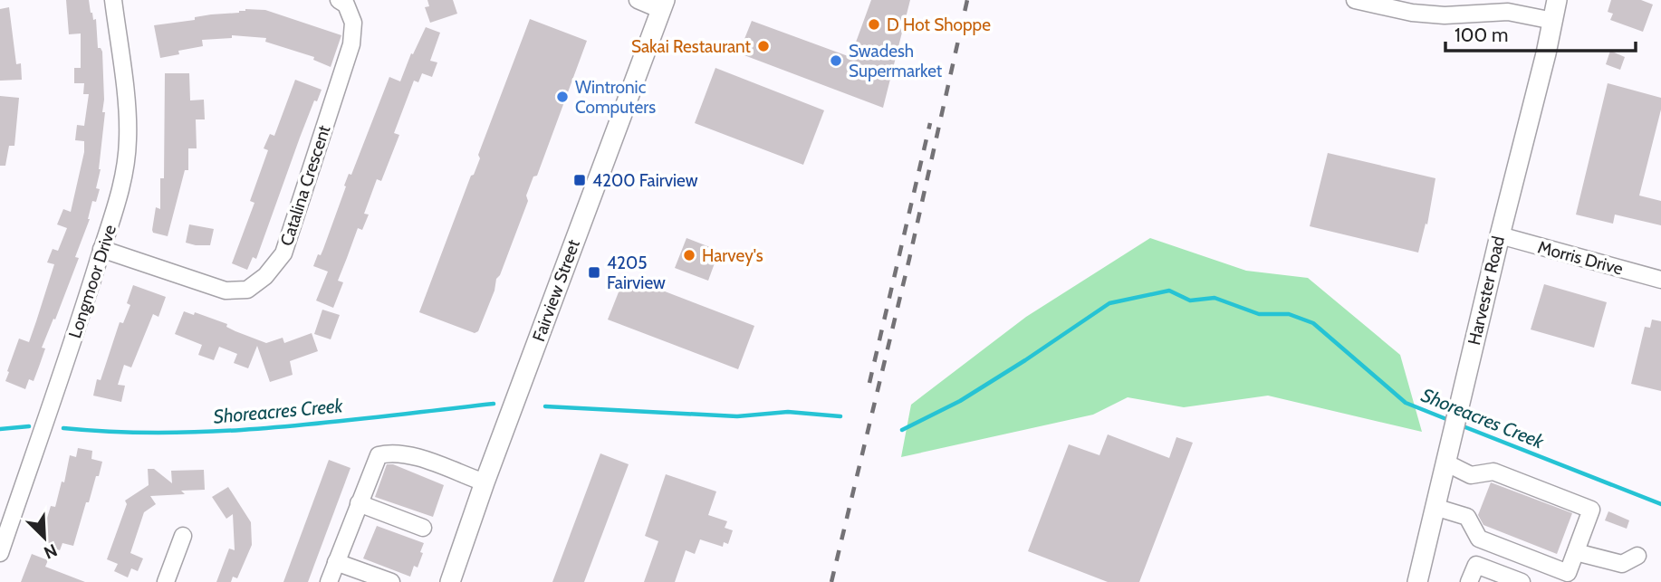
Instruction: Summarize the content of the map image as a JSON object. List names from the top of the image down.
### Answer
{
  "streets": {
    "main road": ["Fairview Street", "Harvester Road"],
    "street": ["Catalina Crescent", "Morris Drive", "Longmoor Drive"]
  },
  "crossings": [
    ["Catalina Crescent", "Longmoor Drive"],
    ["Morris Drive", "Harvester Road"]
  ],
  "water": ["Shoreacres Creek"],
  "places": {
    "other": [
      "D Hot Shoppe",
      "Sakai Restaurant",
      "Swadesh Supermarket",
      "Wintronic Computers",
      "Harvey's"
    ],
    "transit": ["4200 Fairview", "4205 Fairview"]
  },
  "scale_bar": "100 m",
  "north": "bottom right"
}
